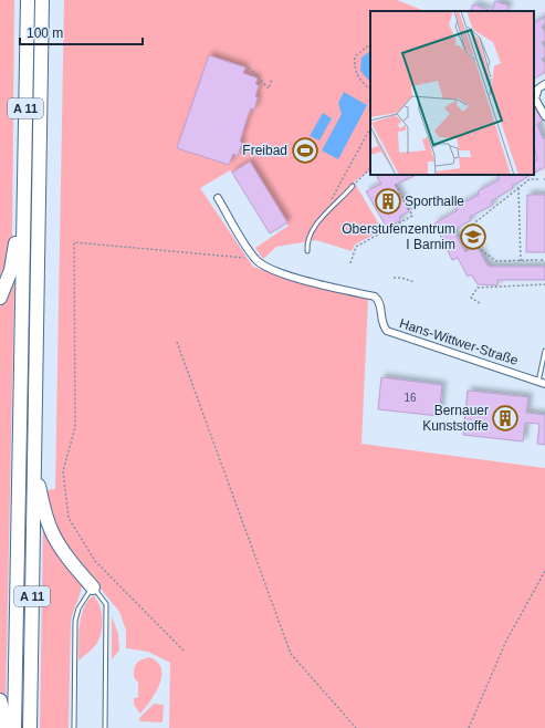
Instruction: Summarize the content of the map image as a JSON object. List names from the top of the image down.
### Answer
{
  "streets": {
    "highway": ["A 11"],
    "street": ["Hans-Wittwer-Straße"]
  },
  "places": {
    "sports": ["Freibad"],
    "building": ["Sporthalle", "Bernauer Kunststoffe"],
    "school or university": ["Oberstufenzentrum I Barnim"]
  },
  "house_numbers": ["16"],
  "scale_bar": "100 m"
}
